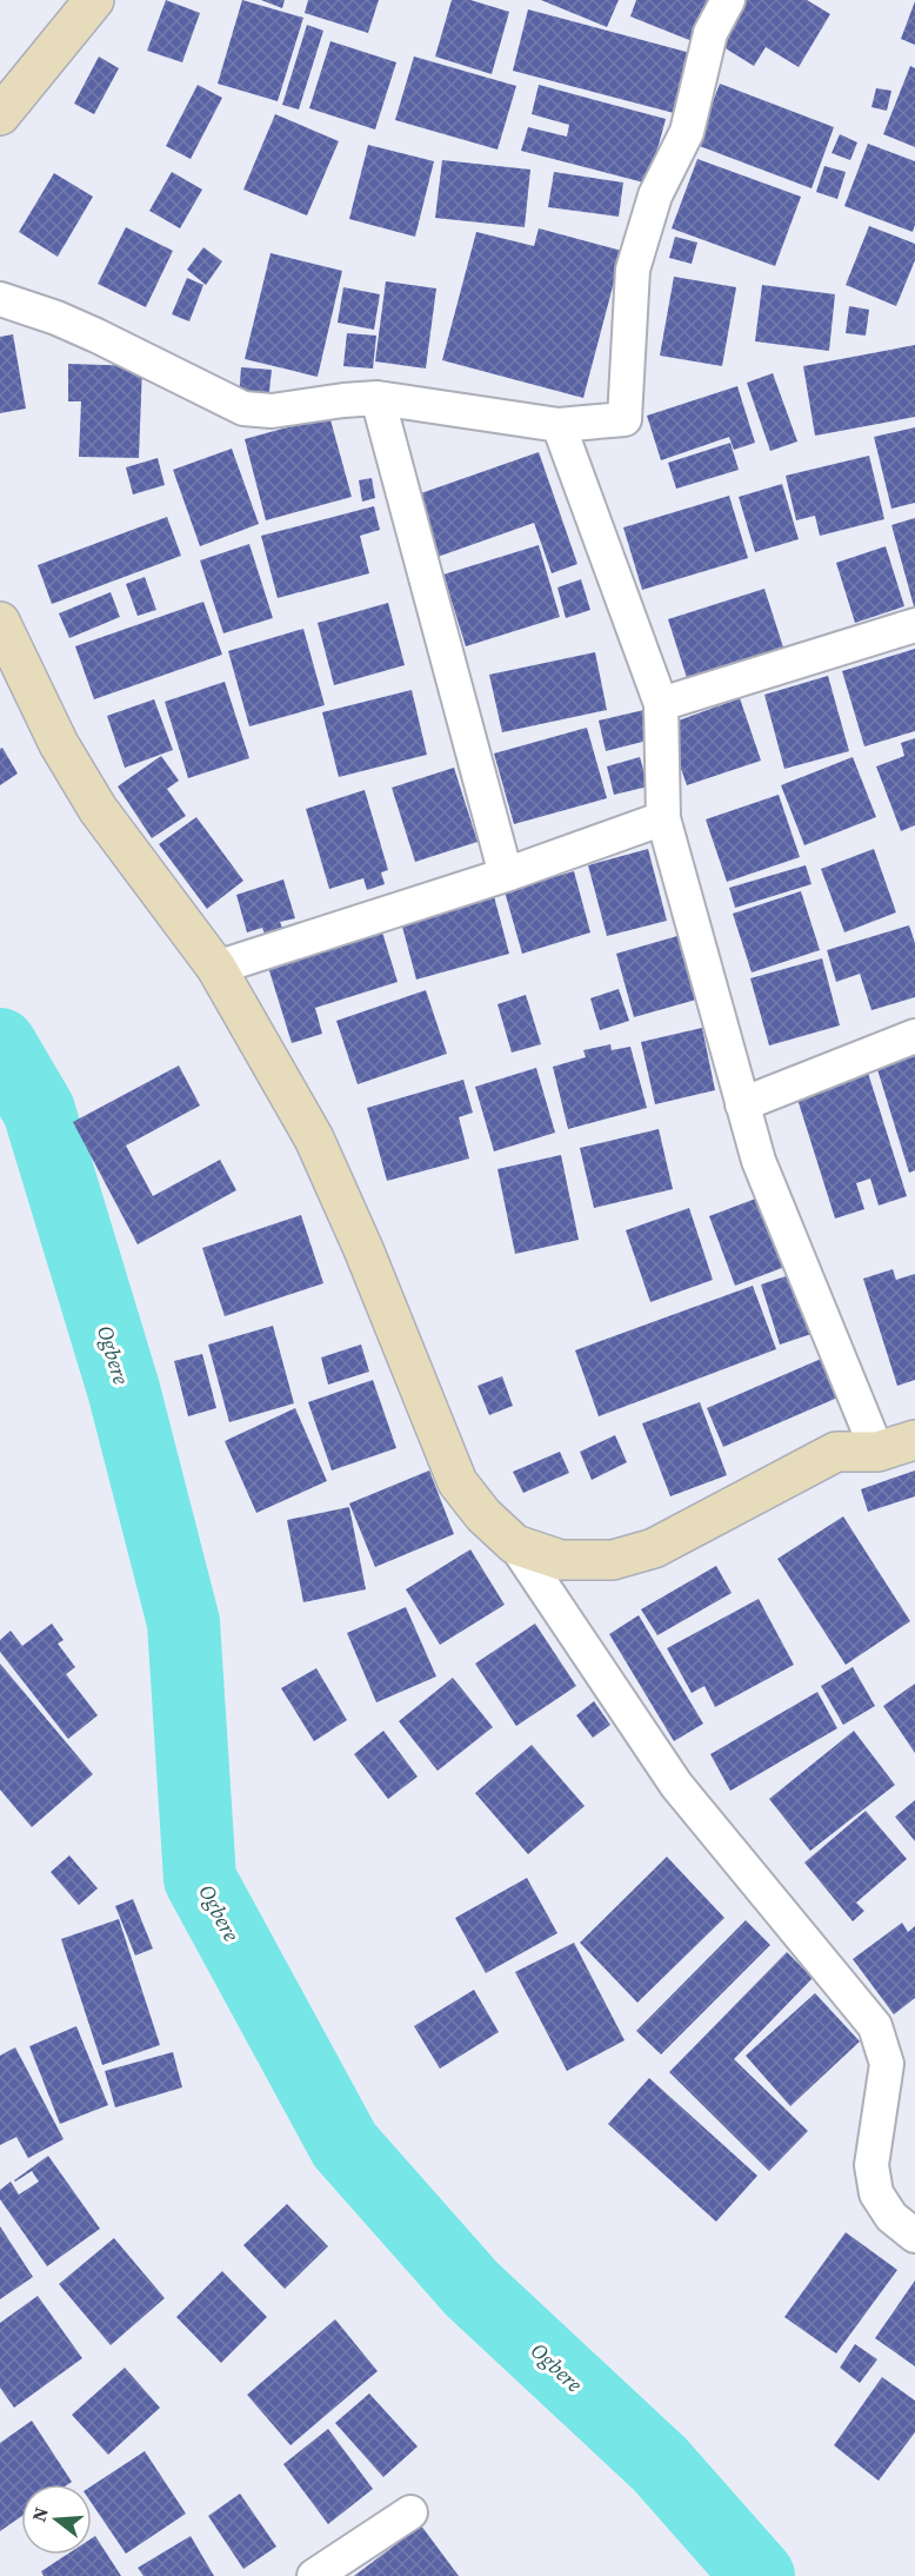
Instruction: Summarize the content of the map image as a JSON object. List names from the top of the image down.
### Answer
{
  "water": ["Ogbere"],
  "north": "left"
}
